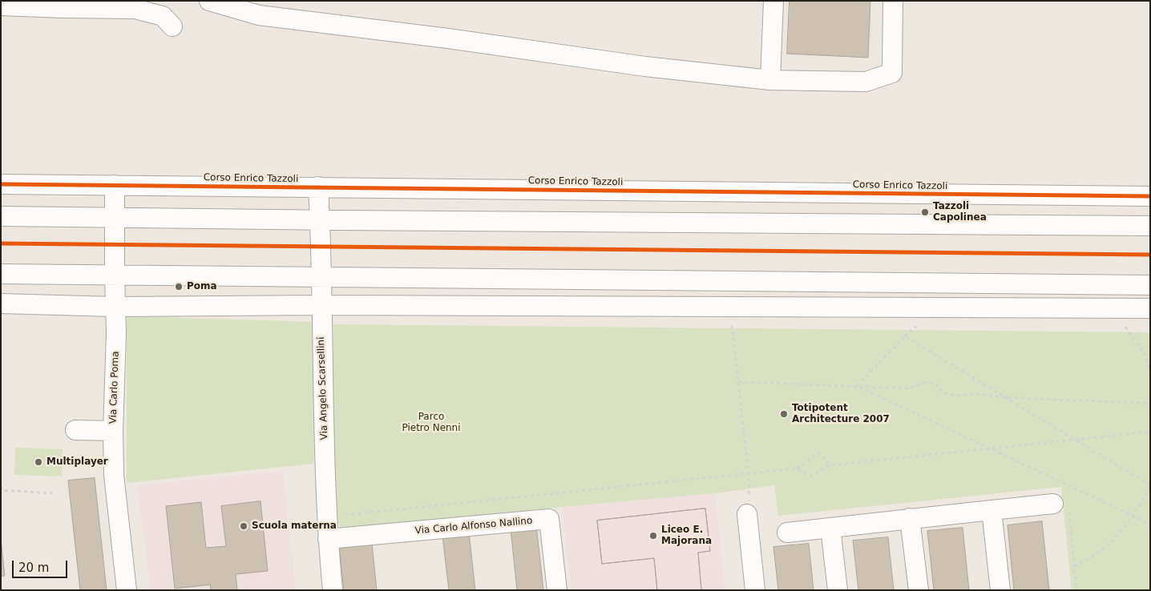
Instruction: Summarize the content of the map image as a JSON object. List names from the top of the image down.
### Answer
{
  "streets": {
    "street": [
      "Corso Enrico Tazzoli",
      "Via Carlo Poma",
      "Via Angelo Scarsellini",
      "Via Carlo Alfonso Nallino"
    ]
  },
  "crossings": [
    ["Corso Enrico Tazzoli", "Via Carlo Poma"],
    ["Corso Enrico Tazzoli", "Via Angelo Scarsellini"],
    ["Via Angelo Scarsellini", "Via Carlo Alfonso Nallino"]
  ],
  "parks": ["Parco Pietro Nenni"],
  "places": [
    "Tazzoli Capolinea",
    "Poma",
    "Totipotent Architecture 2007",
    "Multiplayer",
    "Scuola materna",
    "Liceo E. Majorana"
  ],
  "scale_bar": "20 m"
}
